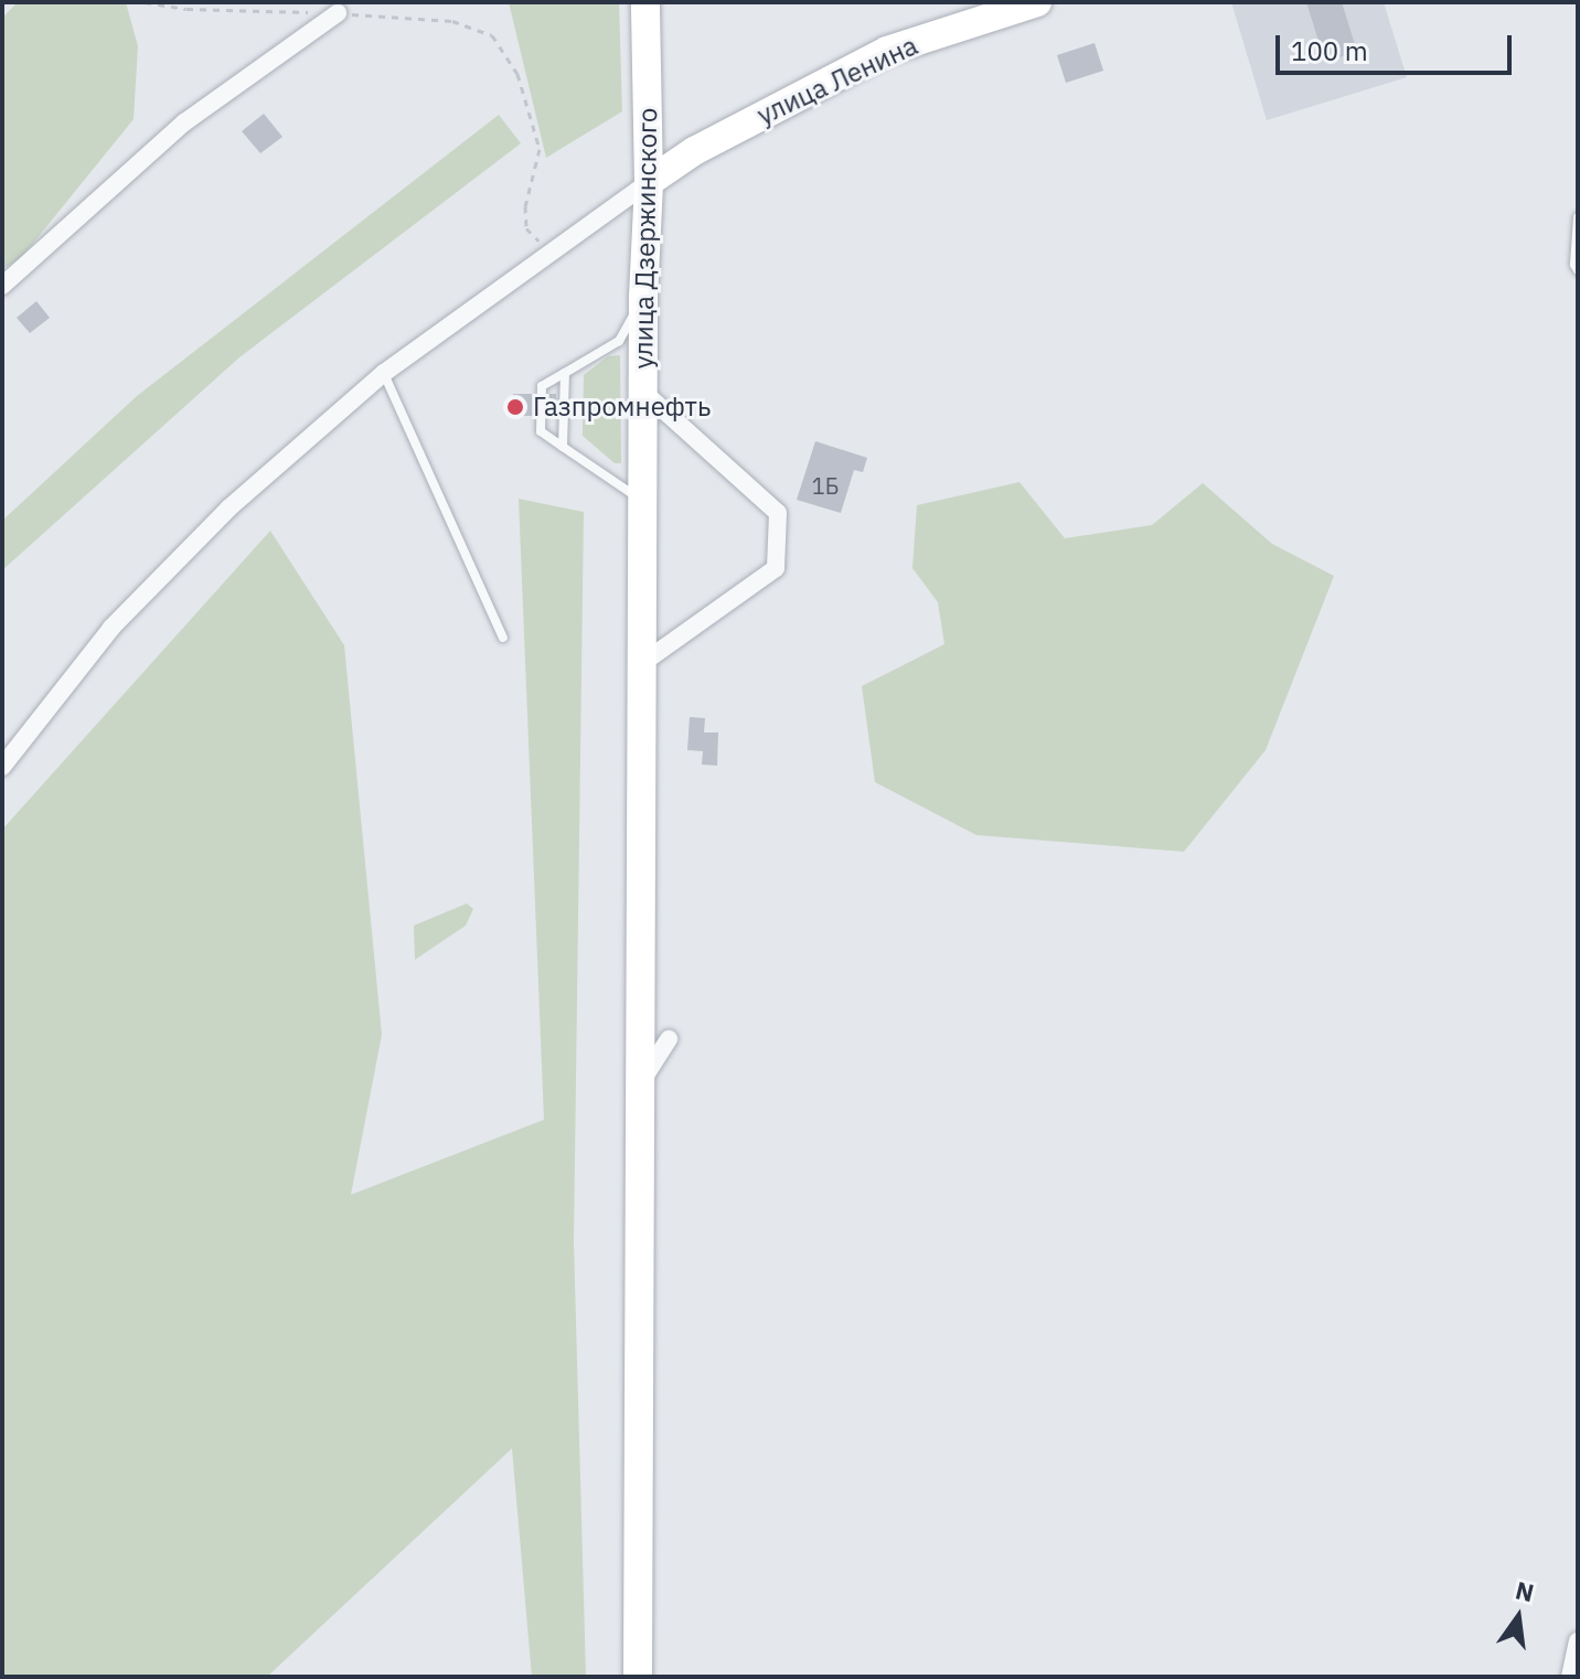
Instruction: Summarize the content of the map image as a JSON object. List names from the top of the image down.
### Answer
{
  "streets": {
    "main road": ["улица Ленина", "улица Дзержинского"]
  },
  "crossings": [
    ["улица Ленина", "улица Дзержинского"]
  ],
  "places": ["Газпромнефть"],
  "house_numbers": ["1Б"],
  "scale_bar": "100 m",
  "north": "top"
}
